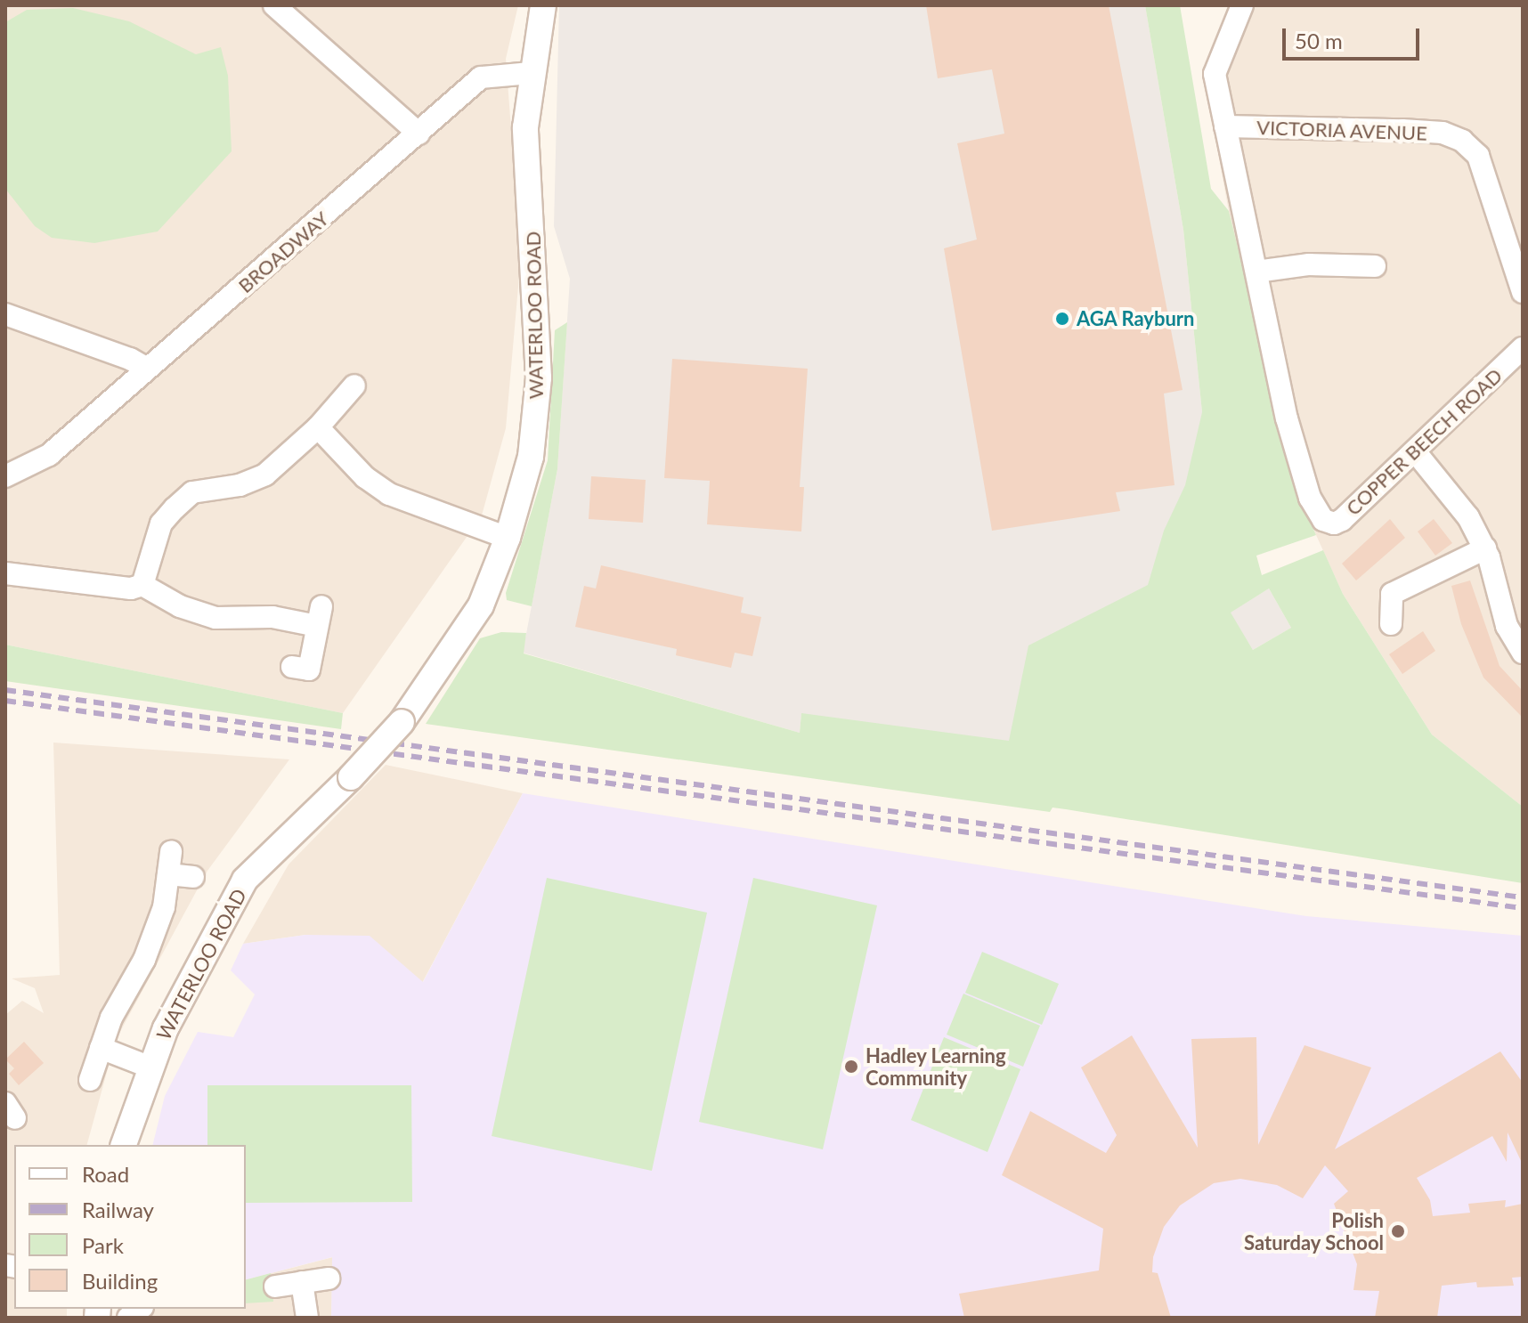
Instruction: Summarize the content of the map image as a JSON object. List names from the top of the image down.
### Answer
{
  "streets": {
    "street": [
      "VICTORIA AVENUE",
      "BROADWAY",
      "WATERLOO ROAD",
      "COPPER BEECH ROAD"
    ]
  },
  "crossings": [
    ["VICTORIA AVENUE", "COPPER BEECH ROAD"],
    ["BROADWAY", "WATERLOO ROAD"]
  ],
  "places": ["AGA Rayburn", "Hadley Learning Community", "Polish Saturday School"],
  "legend": [
    "Road",
    "Railway",
    "Park",
    "Building"
  ],
  "scale_bar": "50 m"
}
